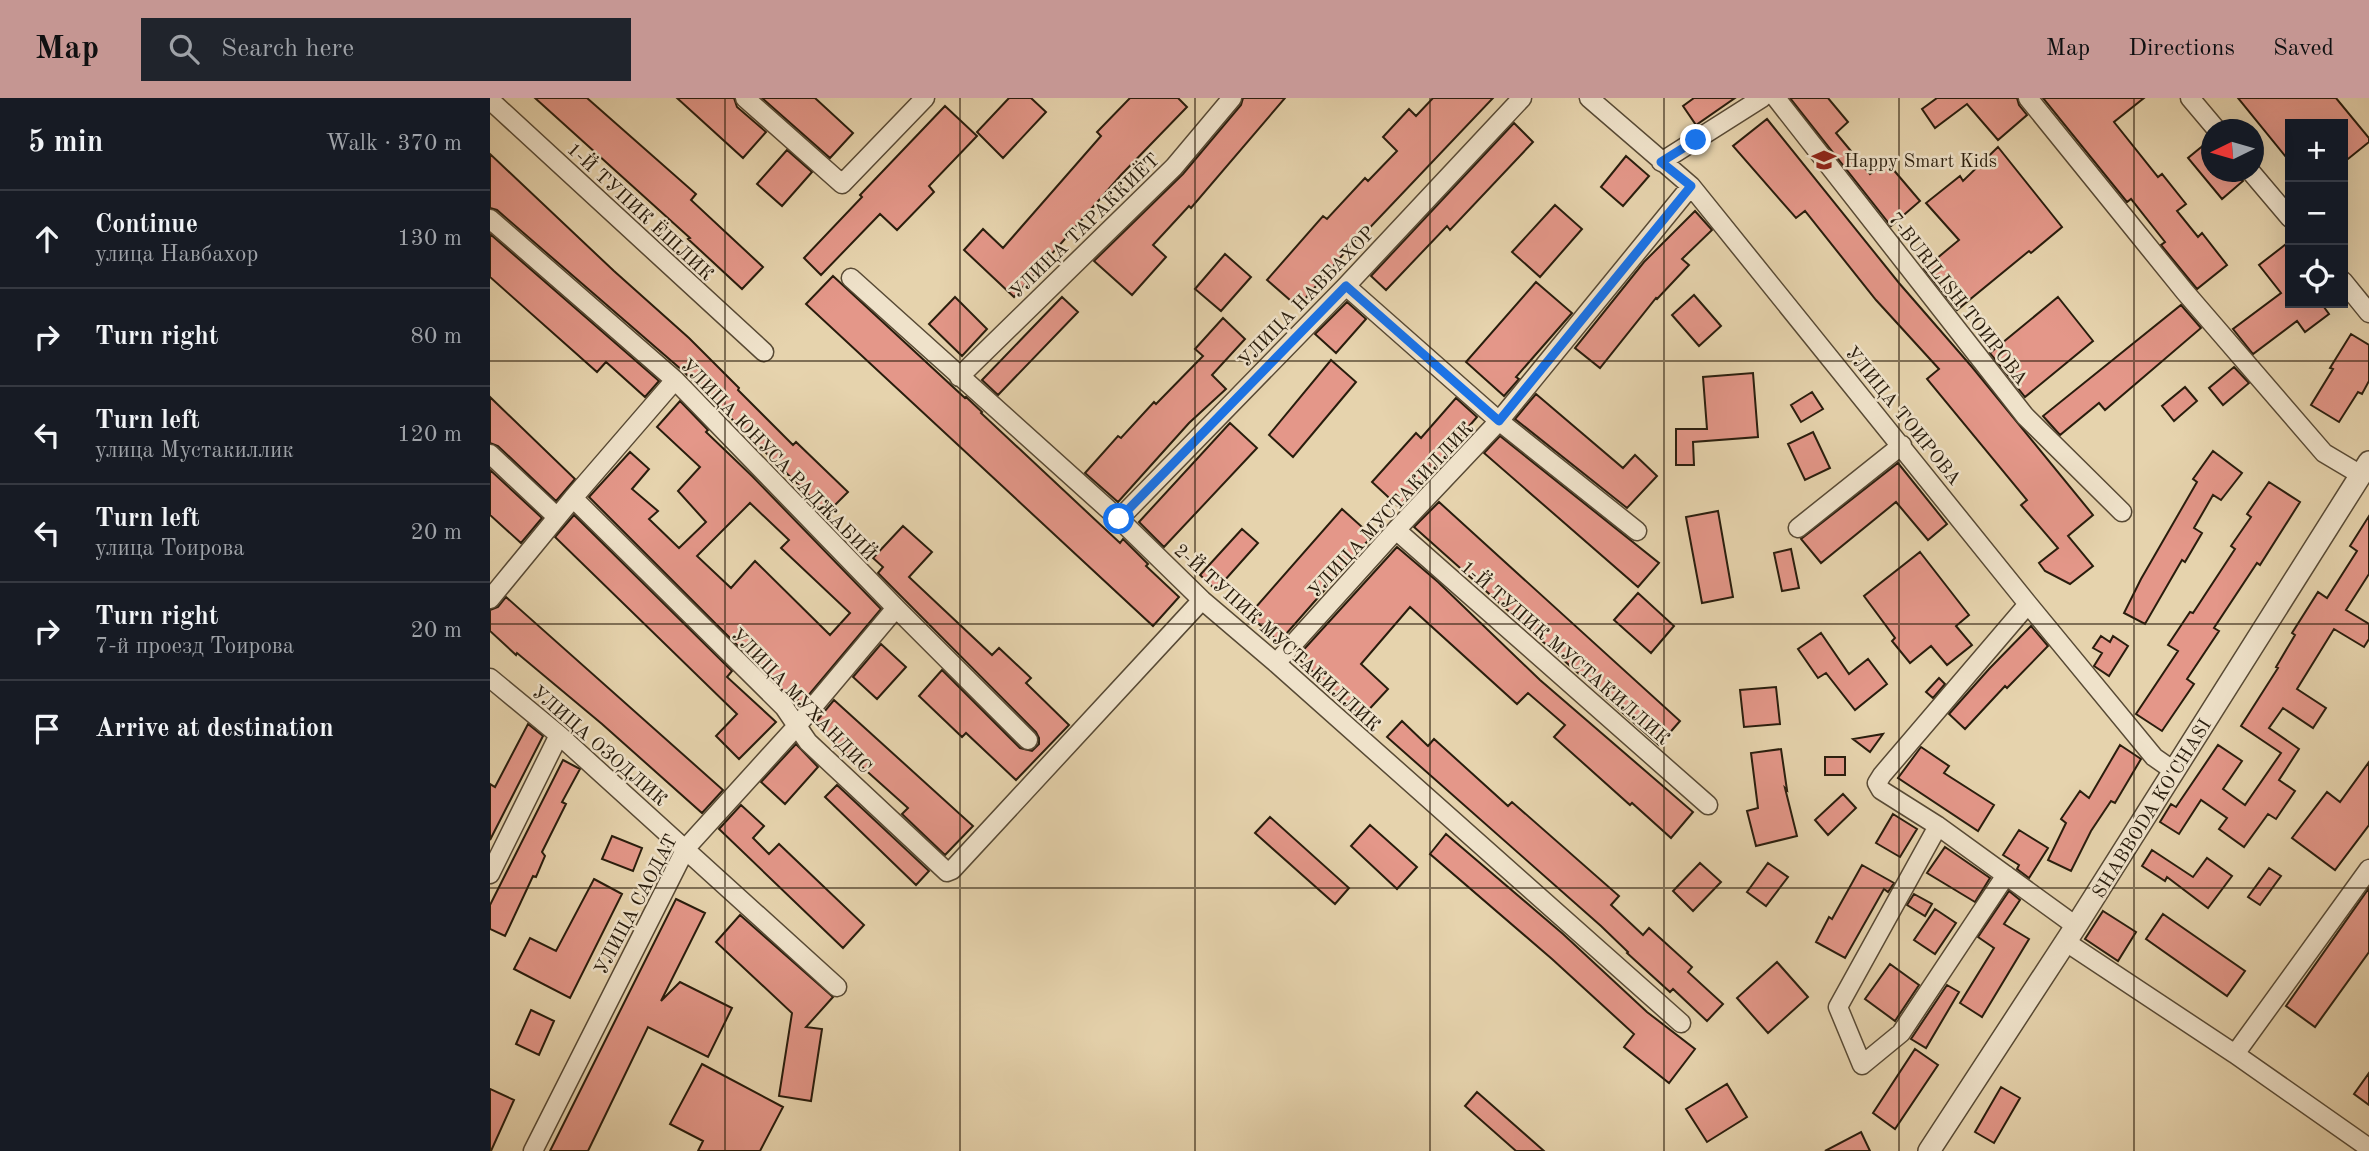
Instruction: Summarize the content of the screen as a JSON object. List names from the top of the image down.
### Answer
{
  "streets": {
    "street": [
      "1-Й ТУПИК ЁШЛИК",
      "УЛИЦА ТАРАККИЁТ",
      "УЛИЦА НАВБАХОР",
      "7-BURILISH ТОИРОВА",
      "УЛИЦА ТОИРОВА",
      "УЛИЦА ЮНУСА РАДЖАБИЙ",
      "УЛИЦА МУСТАКИЛЛИК",
      "2-Й ТУПИК МУСТАКИЛЛИК",
      "1-Й ТУПИК МУСТАКИЛЛИК",
      "УЛИЦА МУХАНДИС",
      "УЛИЦА ОЗОДЛИК",
      "SHABBODA KO'CHASI",
      "УЛИЦА САОДАТ"
    ]
  },
  "crossings": [
    ["УЛИЦА ТАРАККИЁТ", "2-Й ТУПИК МУСТАКИЛЛИК"],
    ["УЛИЦА НАВБАХОР", "2-Й ТУПИК МУСТАКИЛЛИК"],
    ["УЛИЦА ТОИРОВА", "УЛИЦА МУСТАКИЛЛИК"],
    ["УЛИЦА ТОИРОВА", "SHABBODA KO'CHASI"],
    ["УЛИЦА ЮНУСА РАДЖАБИЙ", "УЛИЦА САОДАТ"],
    ["УЛИЦА МУСТАКИЛЛИК", "2-Й ТУПИК МУСТАКИЛЛИК"],
    ["УЛИЦА МУСТАКИЛЛИК", "1-Й ТУПИК МУСТАКИЛЛИК"],
    ["2-Й ТУПИК МУСТАКИЛЛИК", "УЛИЦА МУХАНДИС"],
    ["УЛИЦА МУХАНДИС", "УЛИЦА САОДАТ"],
    ["УЛИЦА ОЗОДЛИК", "УЛИЦА САОДАТ"]
  ],
  "places": {
    "school or university": ["Happy Smart Kids"]
  },
  "north": "left",
  "page": {
    "header": "Map",
    "search": "Search here",
    "nav": ["Map", "Directions", "Saved"],
    "heading": ["5 min", "Walk · 370 m"],
    "map_buttons": ["+", "−"],
    "list": [
      ["Continue", "улица Навбахор", "130 m"],
      ["Turn right", "80 m"],
      ["Turn left", "улица Мустакиллик", "120 m"],
      ["Turn left", "улица Тоирова", "20 m"],
      ["Turn right", "7-й проезд Тоирова", "20 m"],
      "Arrive at destination"
    ]
  }
}
